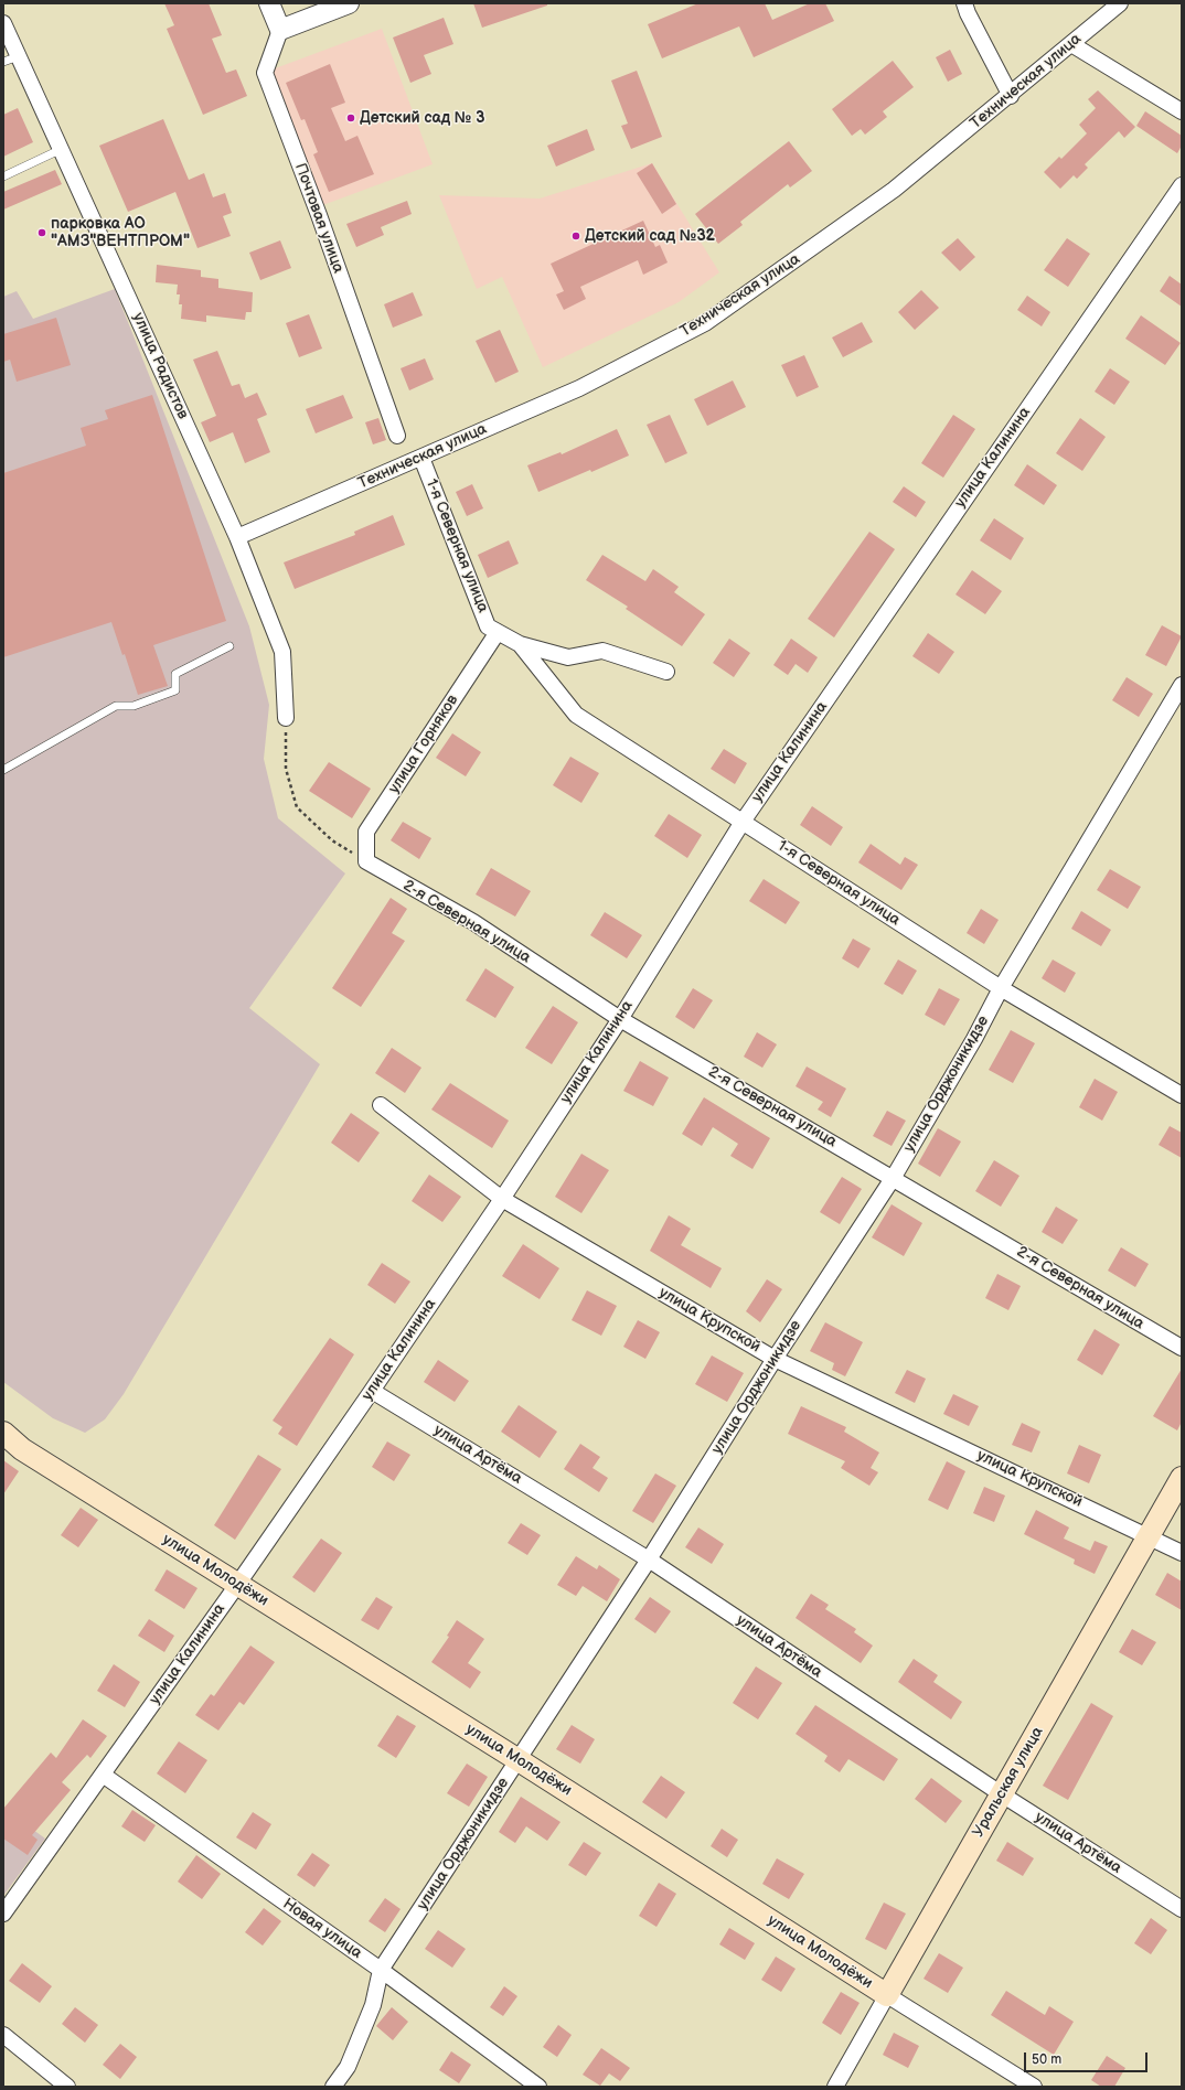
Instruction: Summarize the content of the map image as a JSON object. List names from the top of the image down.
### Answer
{
  "streets": {
    "main road": ["улица Молодёжи", "Уральская улица"],
    "street": [
      "Техническая улица",
      "Почтовая улица",
      "улица Радистов",
      "улица Калинина",
      "1-я Северная улица",
      "улица Горняков",
      "2-я Северная улица",
      "улица Орджоникидзе",
      "улица Крупской",
      "улица Артёма",
      "Новая улица"
    ]
  },
  "crossings": [
    ["Техническая улица", "улица Радистов"],
    ["Техническая улица", "1-я Северная улица"],
    ["улица Калинина", "1-я Северная улица"],
    ["улица Калинина", "2-я Северная улица"],
    ["улица Калинина", "улица Крупской"],
    ["улица Калинина", "улица Артёма"],
    ["улица Калинина", "улица Молодёжи"],
    ["улица Калинина", "Новая улица"],
    ["1-я Северная улица", "улица Горняков"],
    ["1-я Северная улица", "улица Орджоникидзе"],
    ["улица Горняков", "2-я Северная улица"],
    ["2-я Северная улица", "улица Орджоникидзе"],
    ["улица Орджоникидзе", "улица Крупской"],
    ["улица Орджоникидзе", "улица Артёма"],
    ["улица Орджоникидзе", "улица Молодёжи"],
    ["улица Орджоникидзе", "Новая улица"],
    ["улица Крупской", "Уральская улица"],
    ["улица Артёма", "Уральская улица"],
    ["улица Молодёжи", "Уральская улица"]
  ],
  "places": ["Детский сад № 3", "парковка АО \"АМЗ\"ВЕНТПРОМ\"", "Детский сад №32"],
  "scale_bar": "50 m"
}
